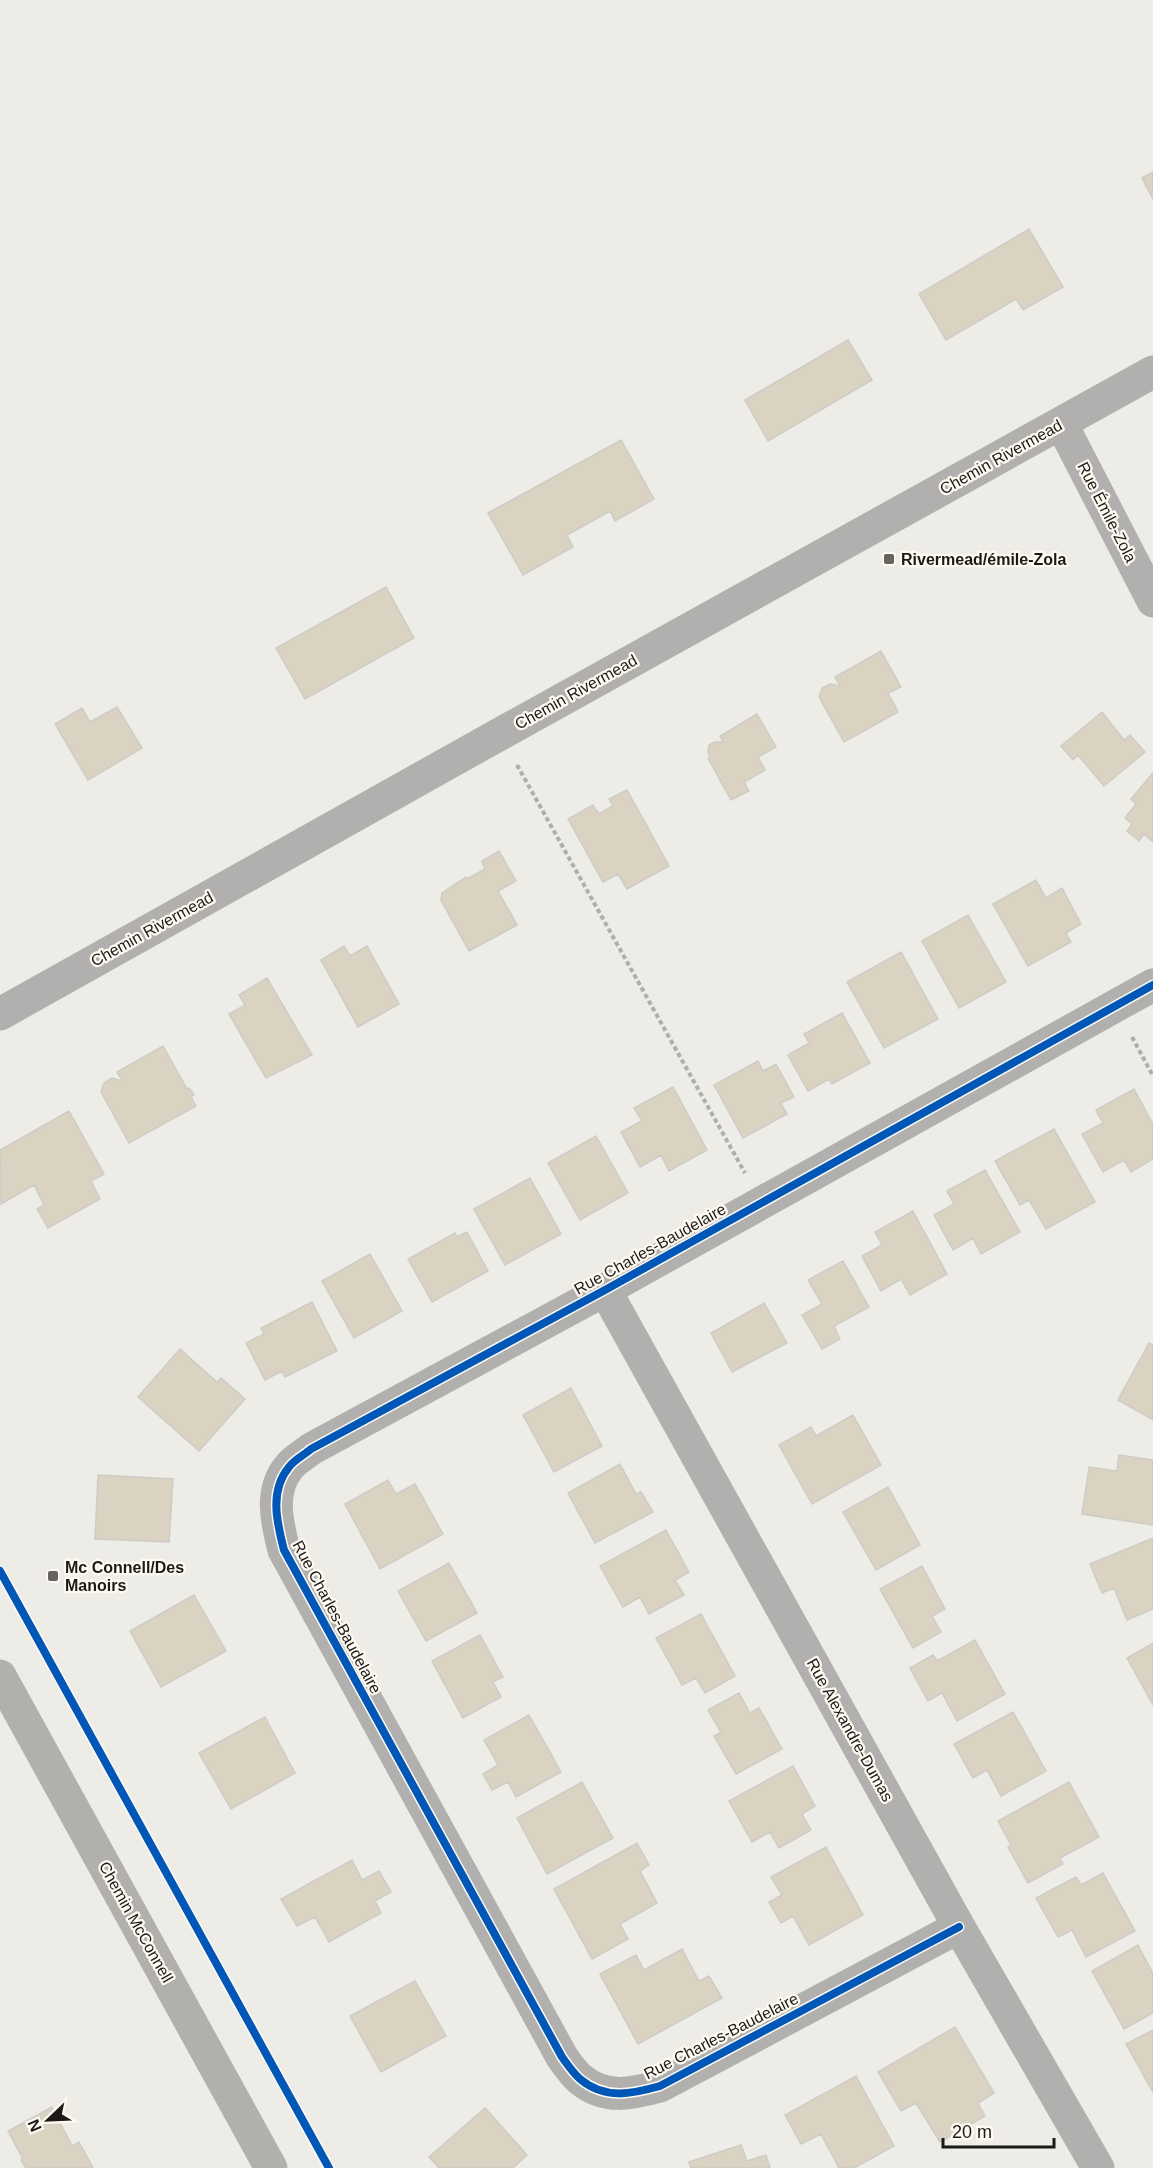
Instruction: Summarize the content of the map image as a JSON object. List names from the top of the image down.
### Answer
{
  "streets": {
    "street": [
      "Chemin Rivermead",
      "Rue Émile-Zola",
      "Rue Charles-Baudelaire",
      "Rue Alexandre-Dumas",
      "Chemin McConnell"
    ]
  },
  "crossings": [
    ["Chemin Rivermead", "Rue Émile-Zola"],
    ["Rue Charles-Baudelaire", "Rue Alexandre-Dumas"]
  ],
  "places": {
    "transit": ["Rivermead/émile-Zola", "Mc Connell/Des Manoirs"]
  },
  "scale_bar": "20 m",
  "north": "bottom left"
}
